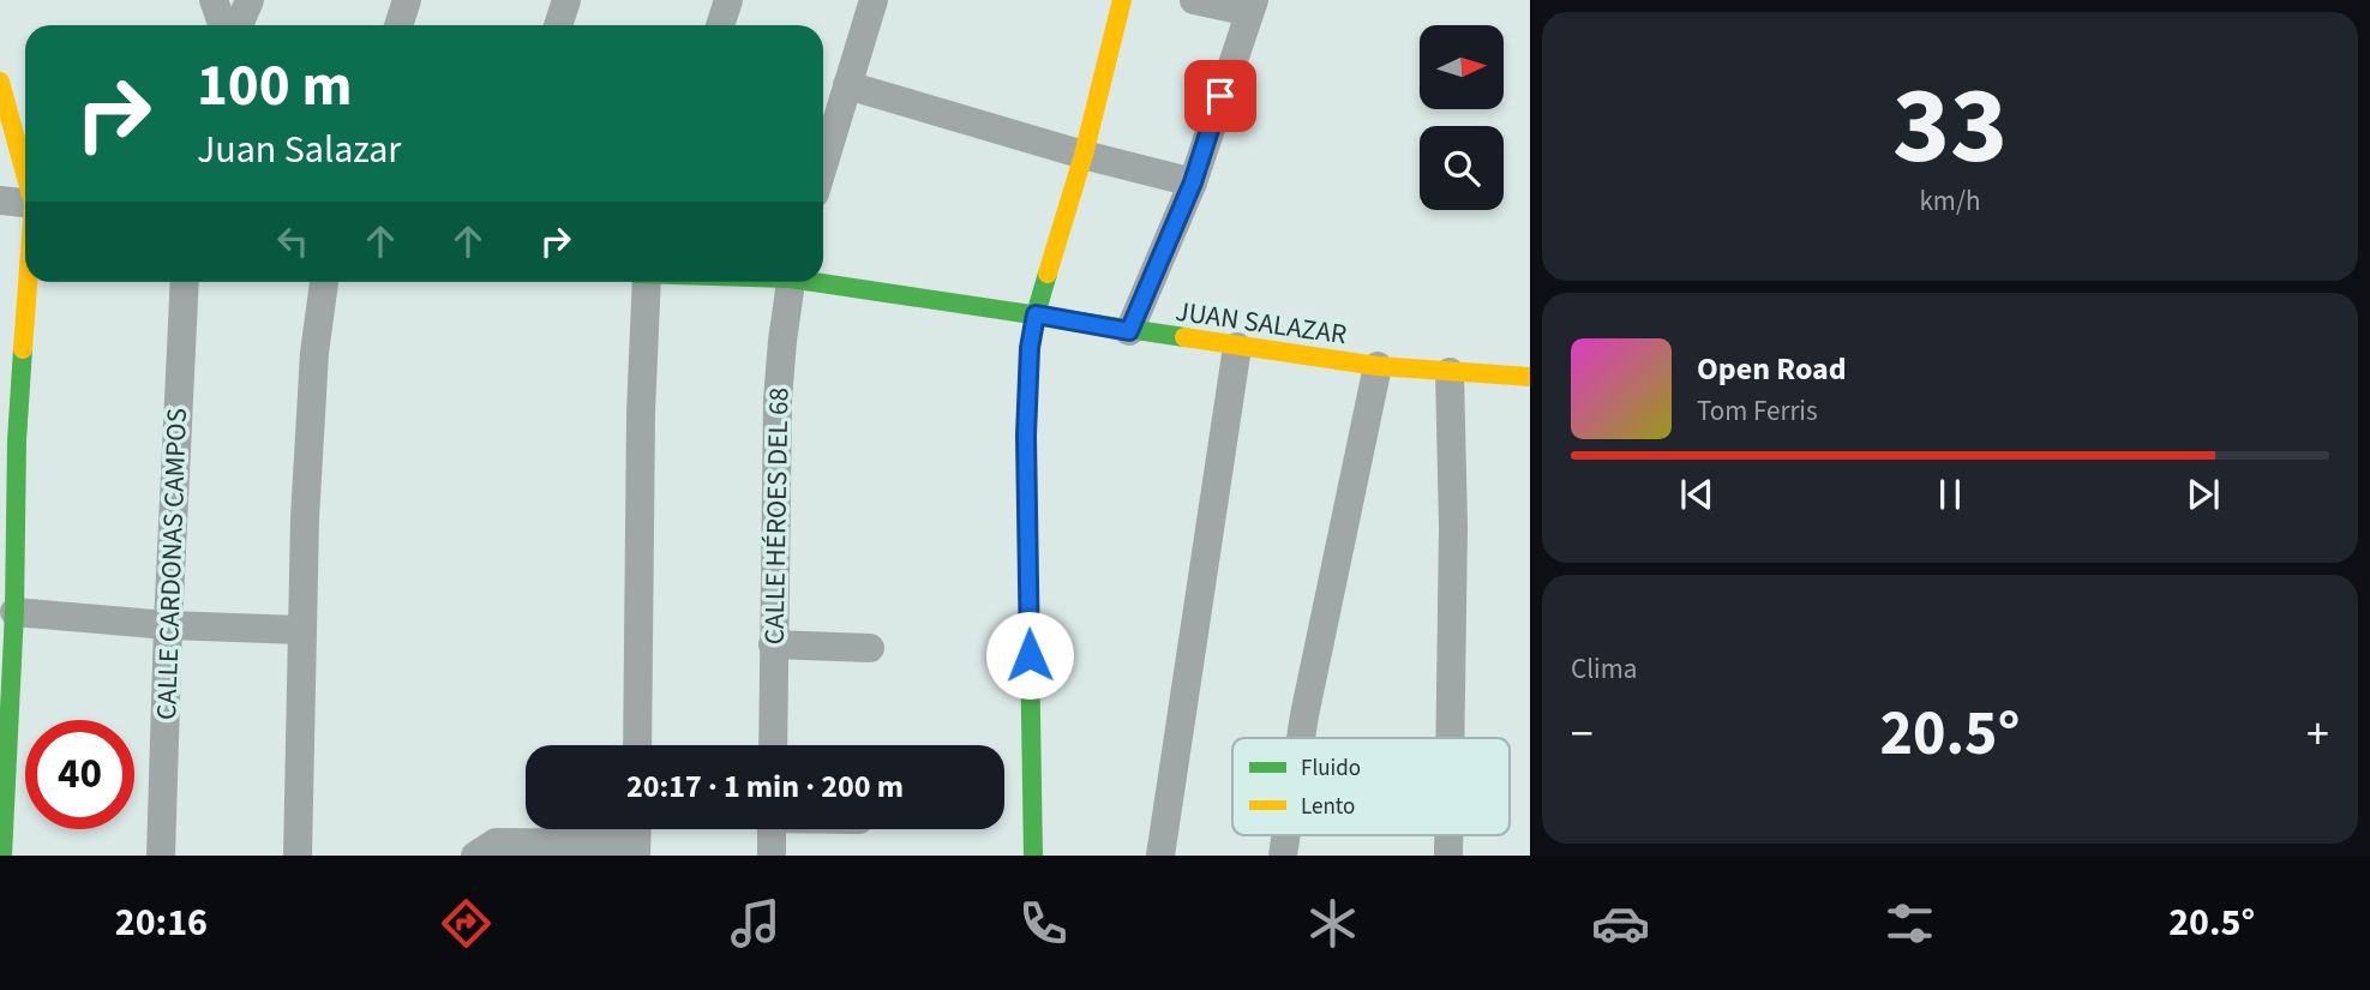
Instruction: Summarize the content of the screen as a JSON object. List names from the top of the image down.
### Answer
{
  "streets": {
    "street": ["JUAN SALAZAR", "CALLE HÉROES DEL 68", "CALLE CARDONAS CAMPOS"]
  },
  "legend": ["Fluido", "Lento"],
  "north": "right",
  "page": {
    "tile": [
      ["33", "km/h"],
      "Clima"
    ],
    "turn": ["100 m", "Juan Salazar"],
    "song": ["Open Road", "Tom Ferris"],
    "heat": ["−", "20.5°", "+"],
    "limit": "40",
    "trip": "20:17 · 1 min · 200 m",
    "tabs": ["20:16", "20.5°"]
  }
}
